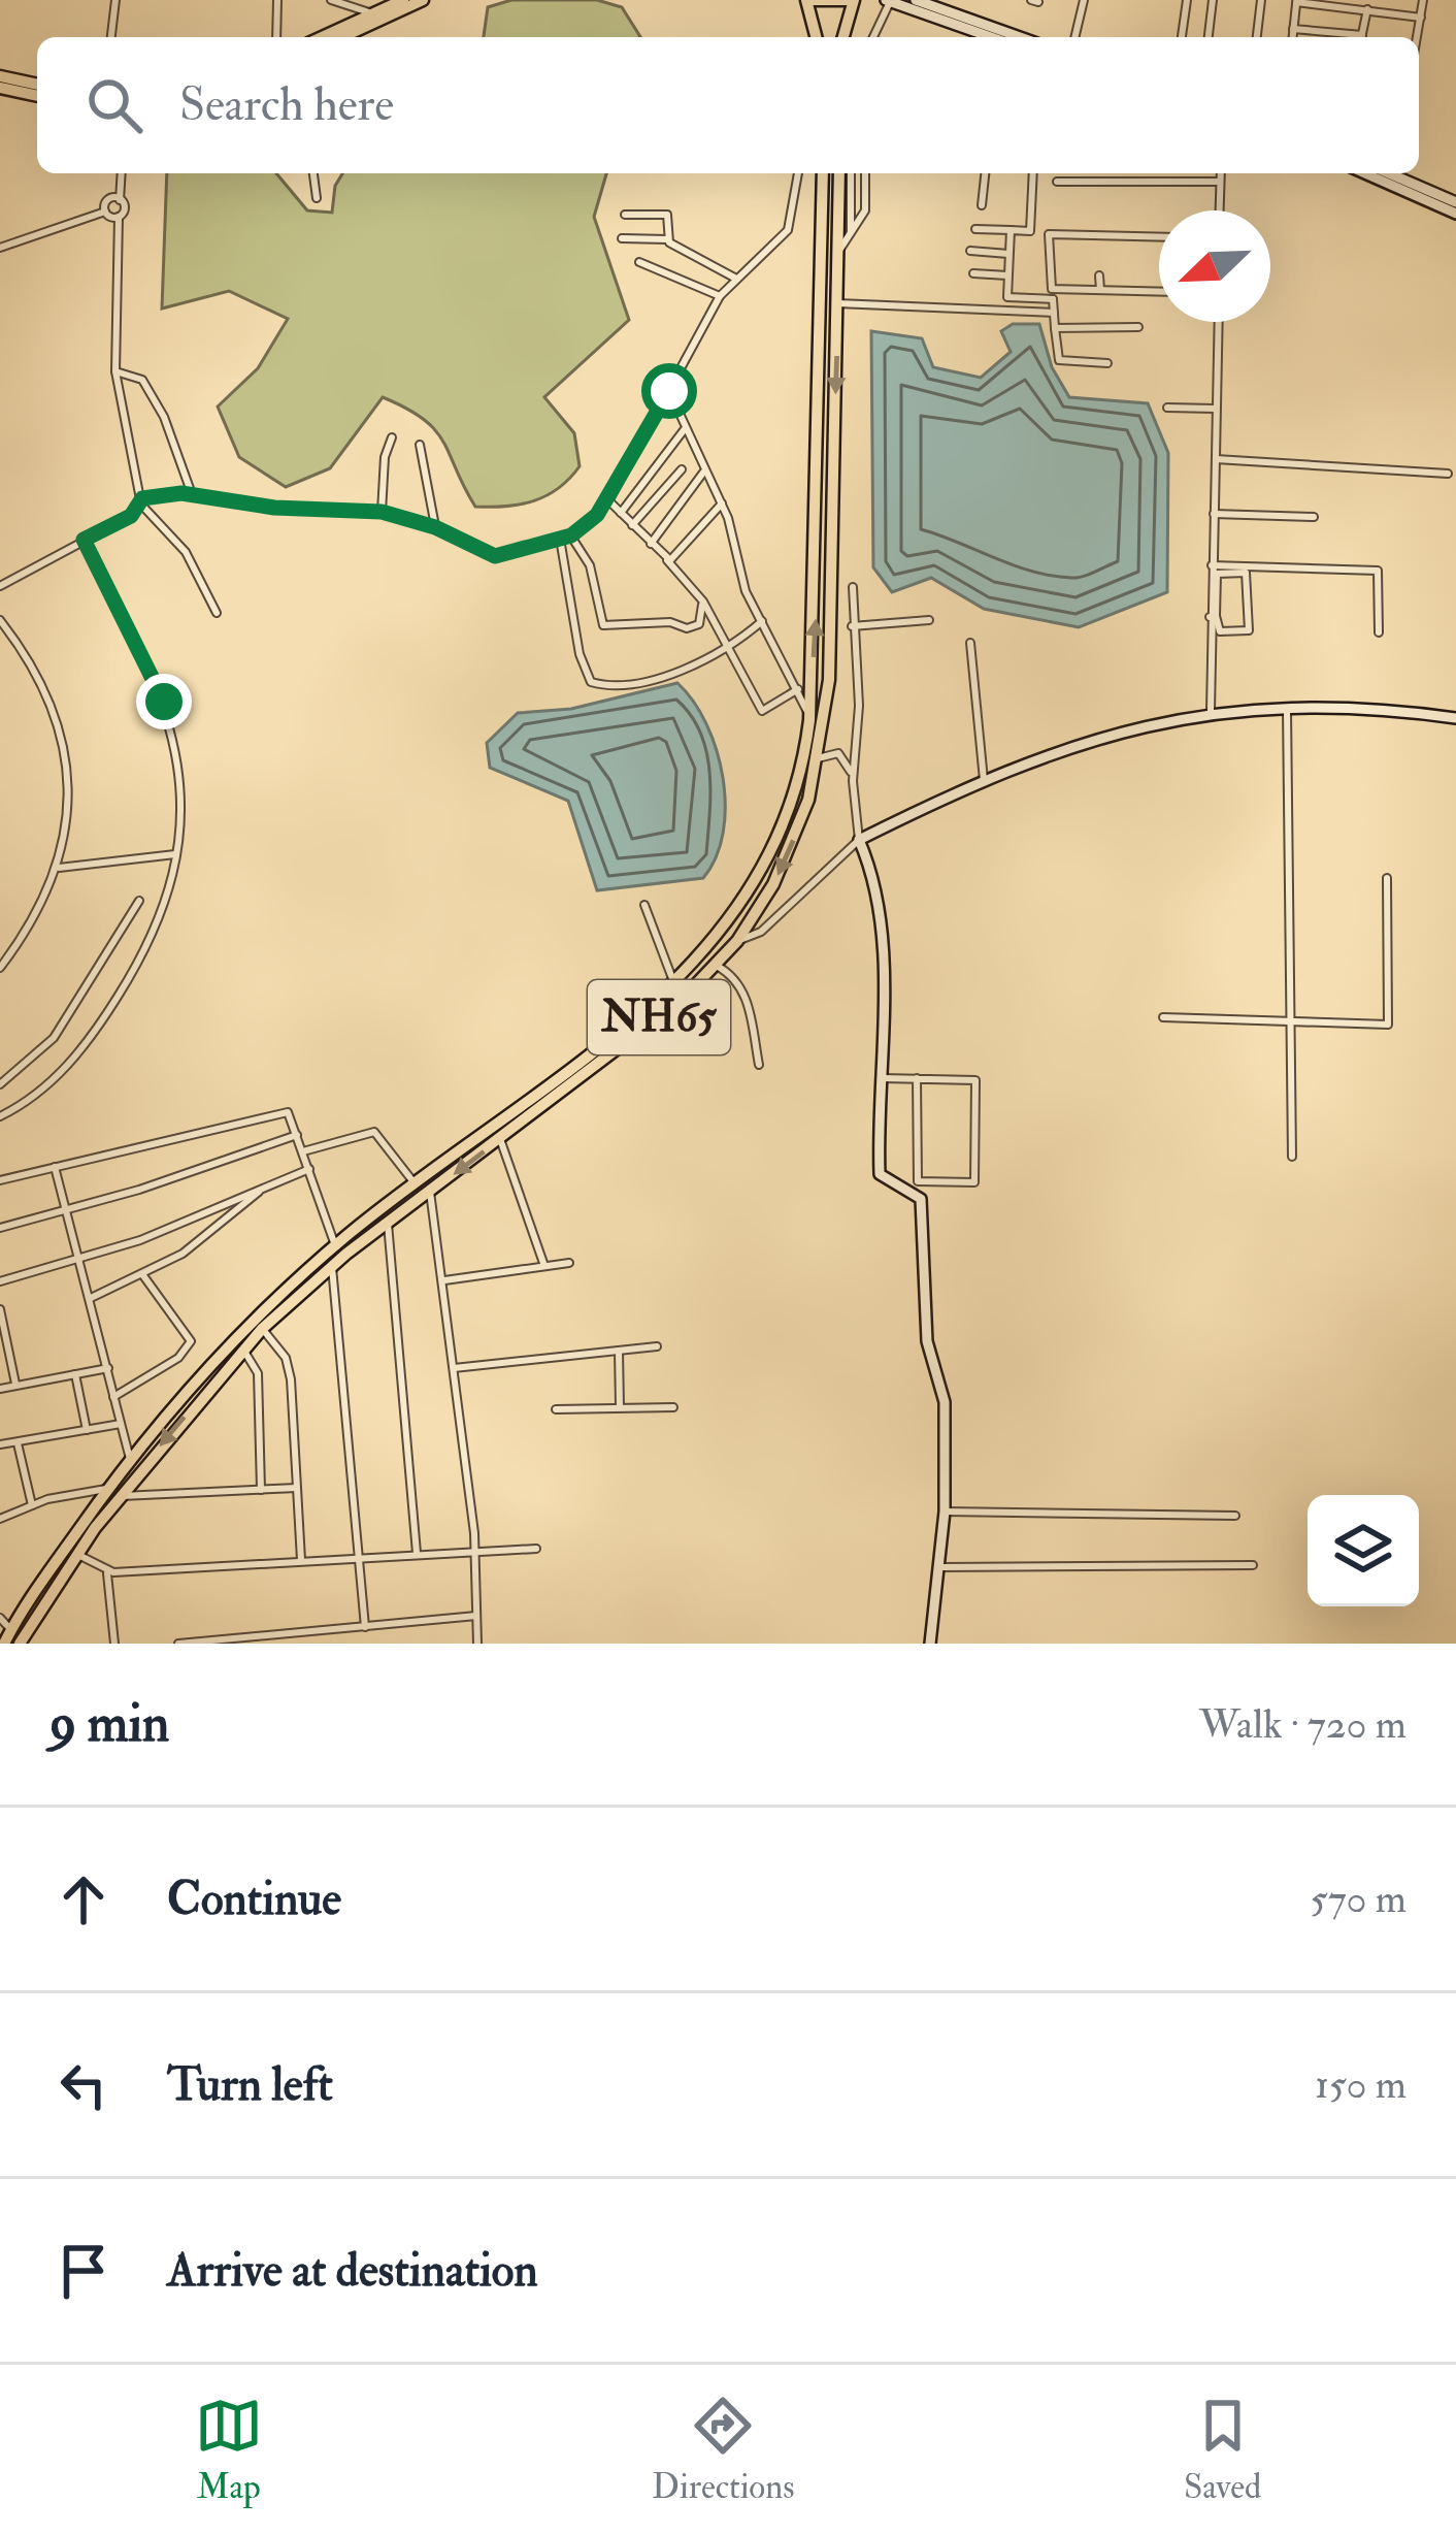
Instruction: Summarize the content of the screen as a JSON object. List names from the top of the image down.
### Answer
{
  "streets": {
    "highway": ["NH65"]
  },
  "north": "bottom left",
  "page": {
    "search": "Search here",
    "heading": ["9 min", "Walk · 720 m"],
    "list": [
      ["Continue", "570 m"],
      ["Turn left", "150 m"],
      "Arrive at destination"
    ],
    "nav": ["Map", "Directions", "Saved"]
  }
}
